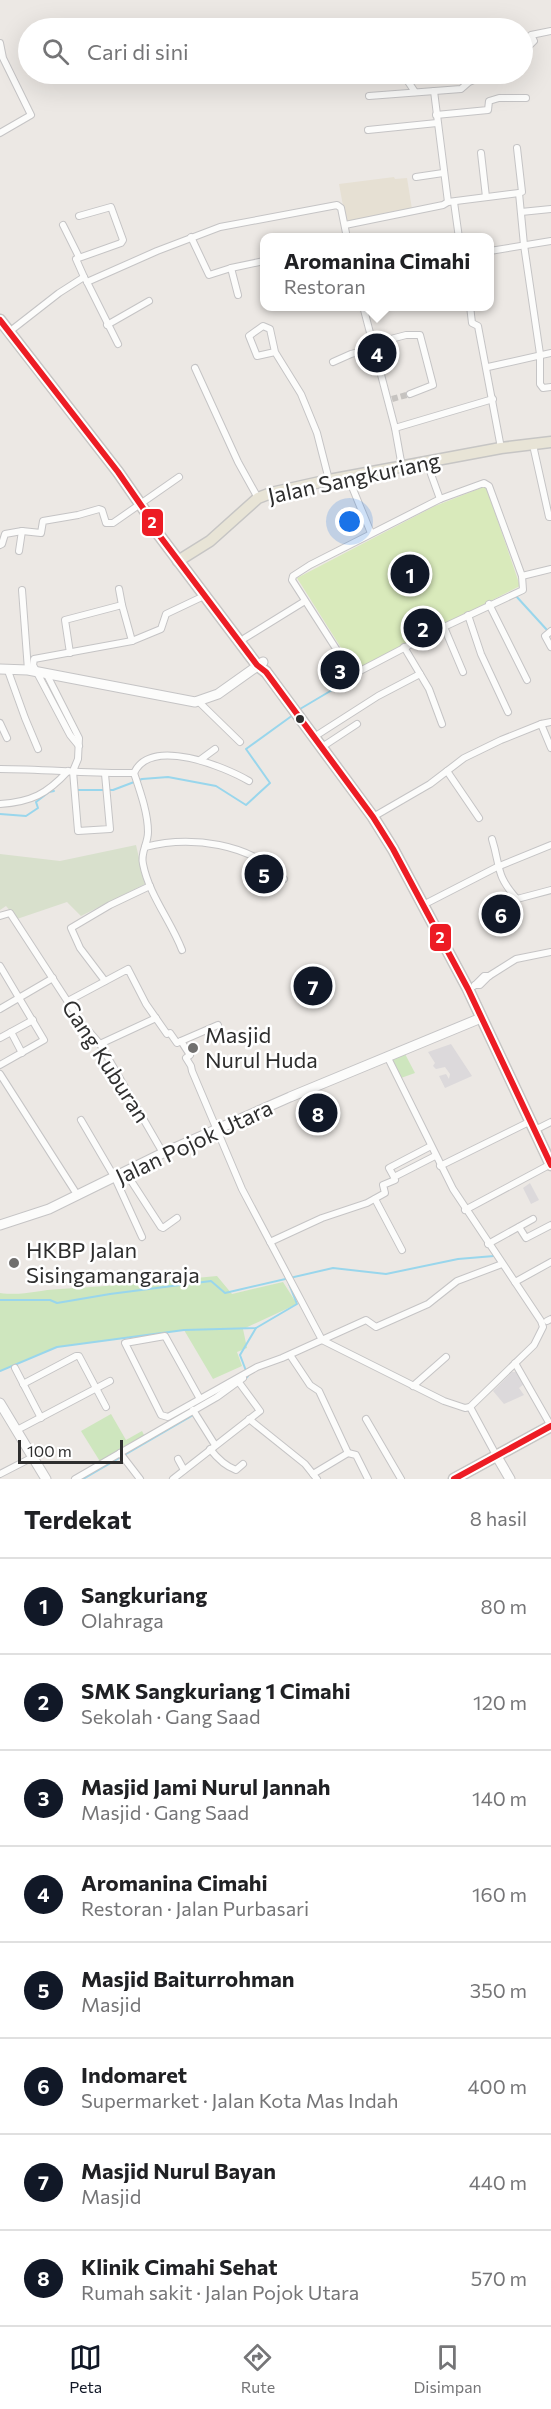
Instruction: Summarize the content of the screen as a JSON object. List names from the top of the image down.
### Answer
{
  "streets": {
    "main road": ["Jalan Sangkuriang", "Jalan Pojok Utara"],
    "street": ["Gang Kuburan"]
  },
  "crossings": [
    ["Gang Kuburan", "Jalan Pojok Utara"]
  ],
  "places": ["Masjid Nurul Huda", "HKBP Jalan Sisingamangaraja"],
  "lines": ["transit line 2"],
  "scale_bar": "100 m",
  "page": {
    "search": "Cari di sini",
    "popup": ["Aromanina Cimahi", "Restoran"],
    "pins": [
      "4",
      "1",
      "2",
      "3",
      "5",
      "6",
      "7",
      "8"
    ],
    "scale": "100 m",
    "heading": ["Terdekat", "8 hasil"],
    "list": [
      {
        "mark": "1",
        "name": "Sangkuriang",
        "note": "Olahraga",
        "value": "80 m"
      },
      {
        "mark": "2",
        "name": "SMK Sangkuriang 1 Cimahi",
        "note": "Sekolah · Gang Saad",
        "value": "120 m"
      },
      {
        "mark": "3",
        "name": "Masjid Jami Nurul Jannah",
        "note": "Masjid · Gang Saad",
        "value": "140 m"
      },
      {
        "mark": "4",
        "name": "Aromanina Cimahi",
        "note": "Restoran · Jalan Purbasari",
        "value": "160 m"
      },
      {
        "mark": "5",
        "name": "Masjid Baiturrohman",
        "note": "Masjid",
        "value": "350 m"
      },
      {
        "mark": "6",
        "name": "Indomaret",
        "note": "Supermarket · Jalan Kota Mas Indah",
        "value": "400 m"
      },
      {
        "mark": "7",
        "name": "Masjid Nurul Bayan",
        "note": "Masjid",
        "value": "440 m"
      },
      {
        "mark": "8",
        "name": "Klinik Cimahi Sehat",
        "note": "Rumah sakit · Jalan Pojok Utara",
        "value": "570 m"
      }
    ],
    "nav": ["Peta", "Rute", "Disimpan"]
  }
}
